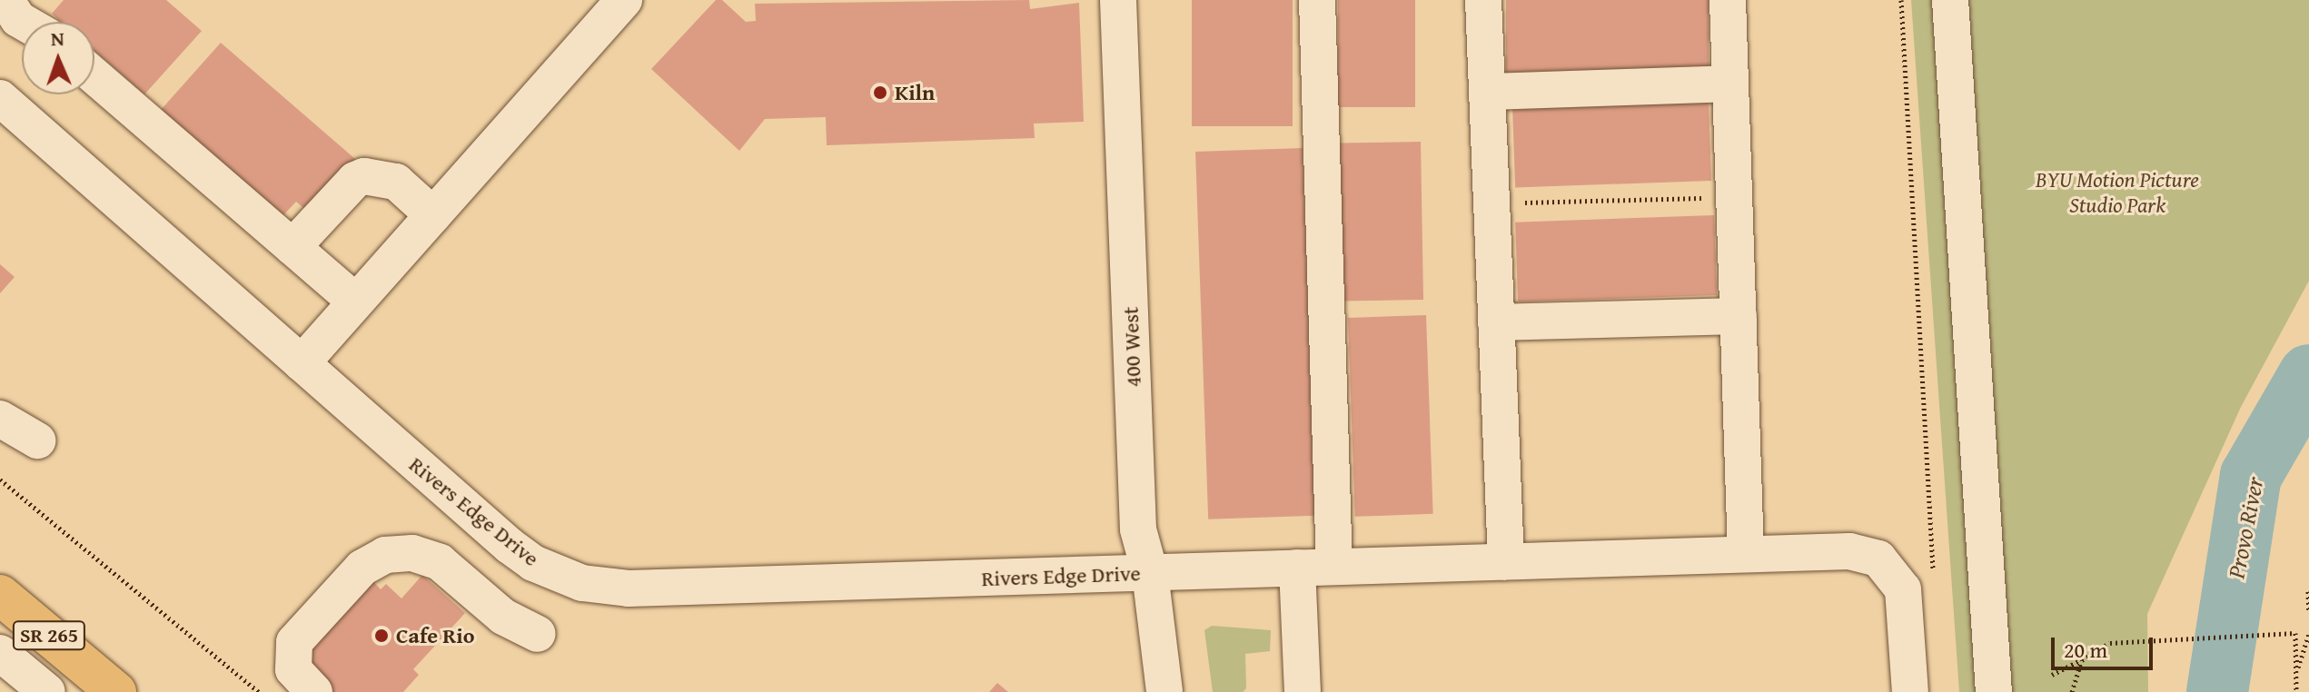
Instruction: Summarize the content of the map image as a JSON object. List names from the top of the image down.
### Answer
{
  "streets": {
    "main road": ["SR 265"],
    "street": ["400 West", "Rivers Edge Drive"]
  },
  "crossings": [
    ["400 West", "Rivers Edge Drive"]
  ],
  "water": ["Provo River"],
  "parks": ["BYU Motion Picture Studio Park"],
  "places": ["Kiln", "Cafe Rio"],
  "scale_bar": "20 m",
  "north": "top"
}
